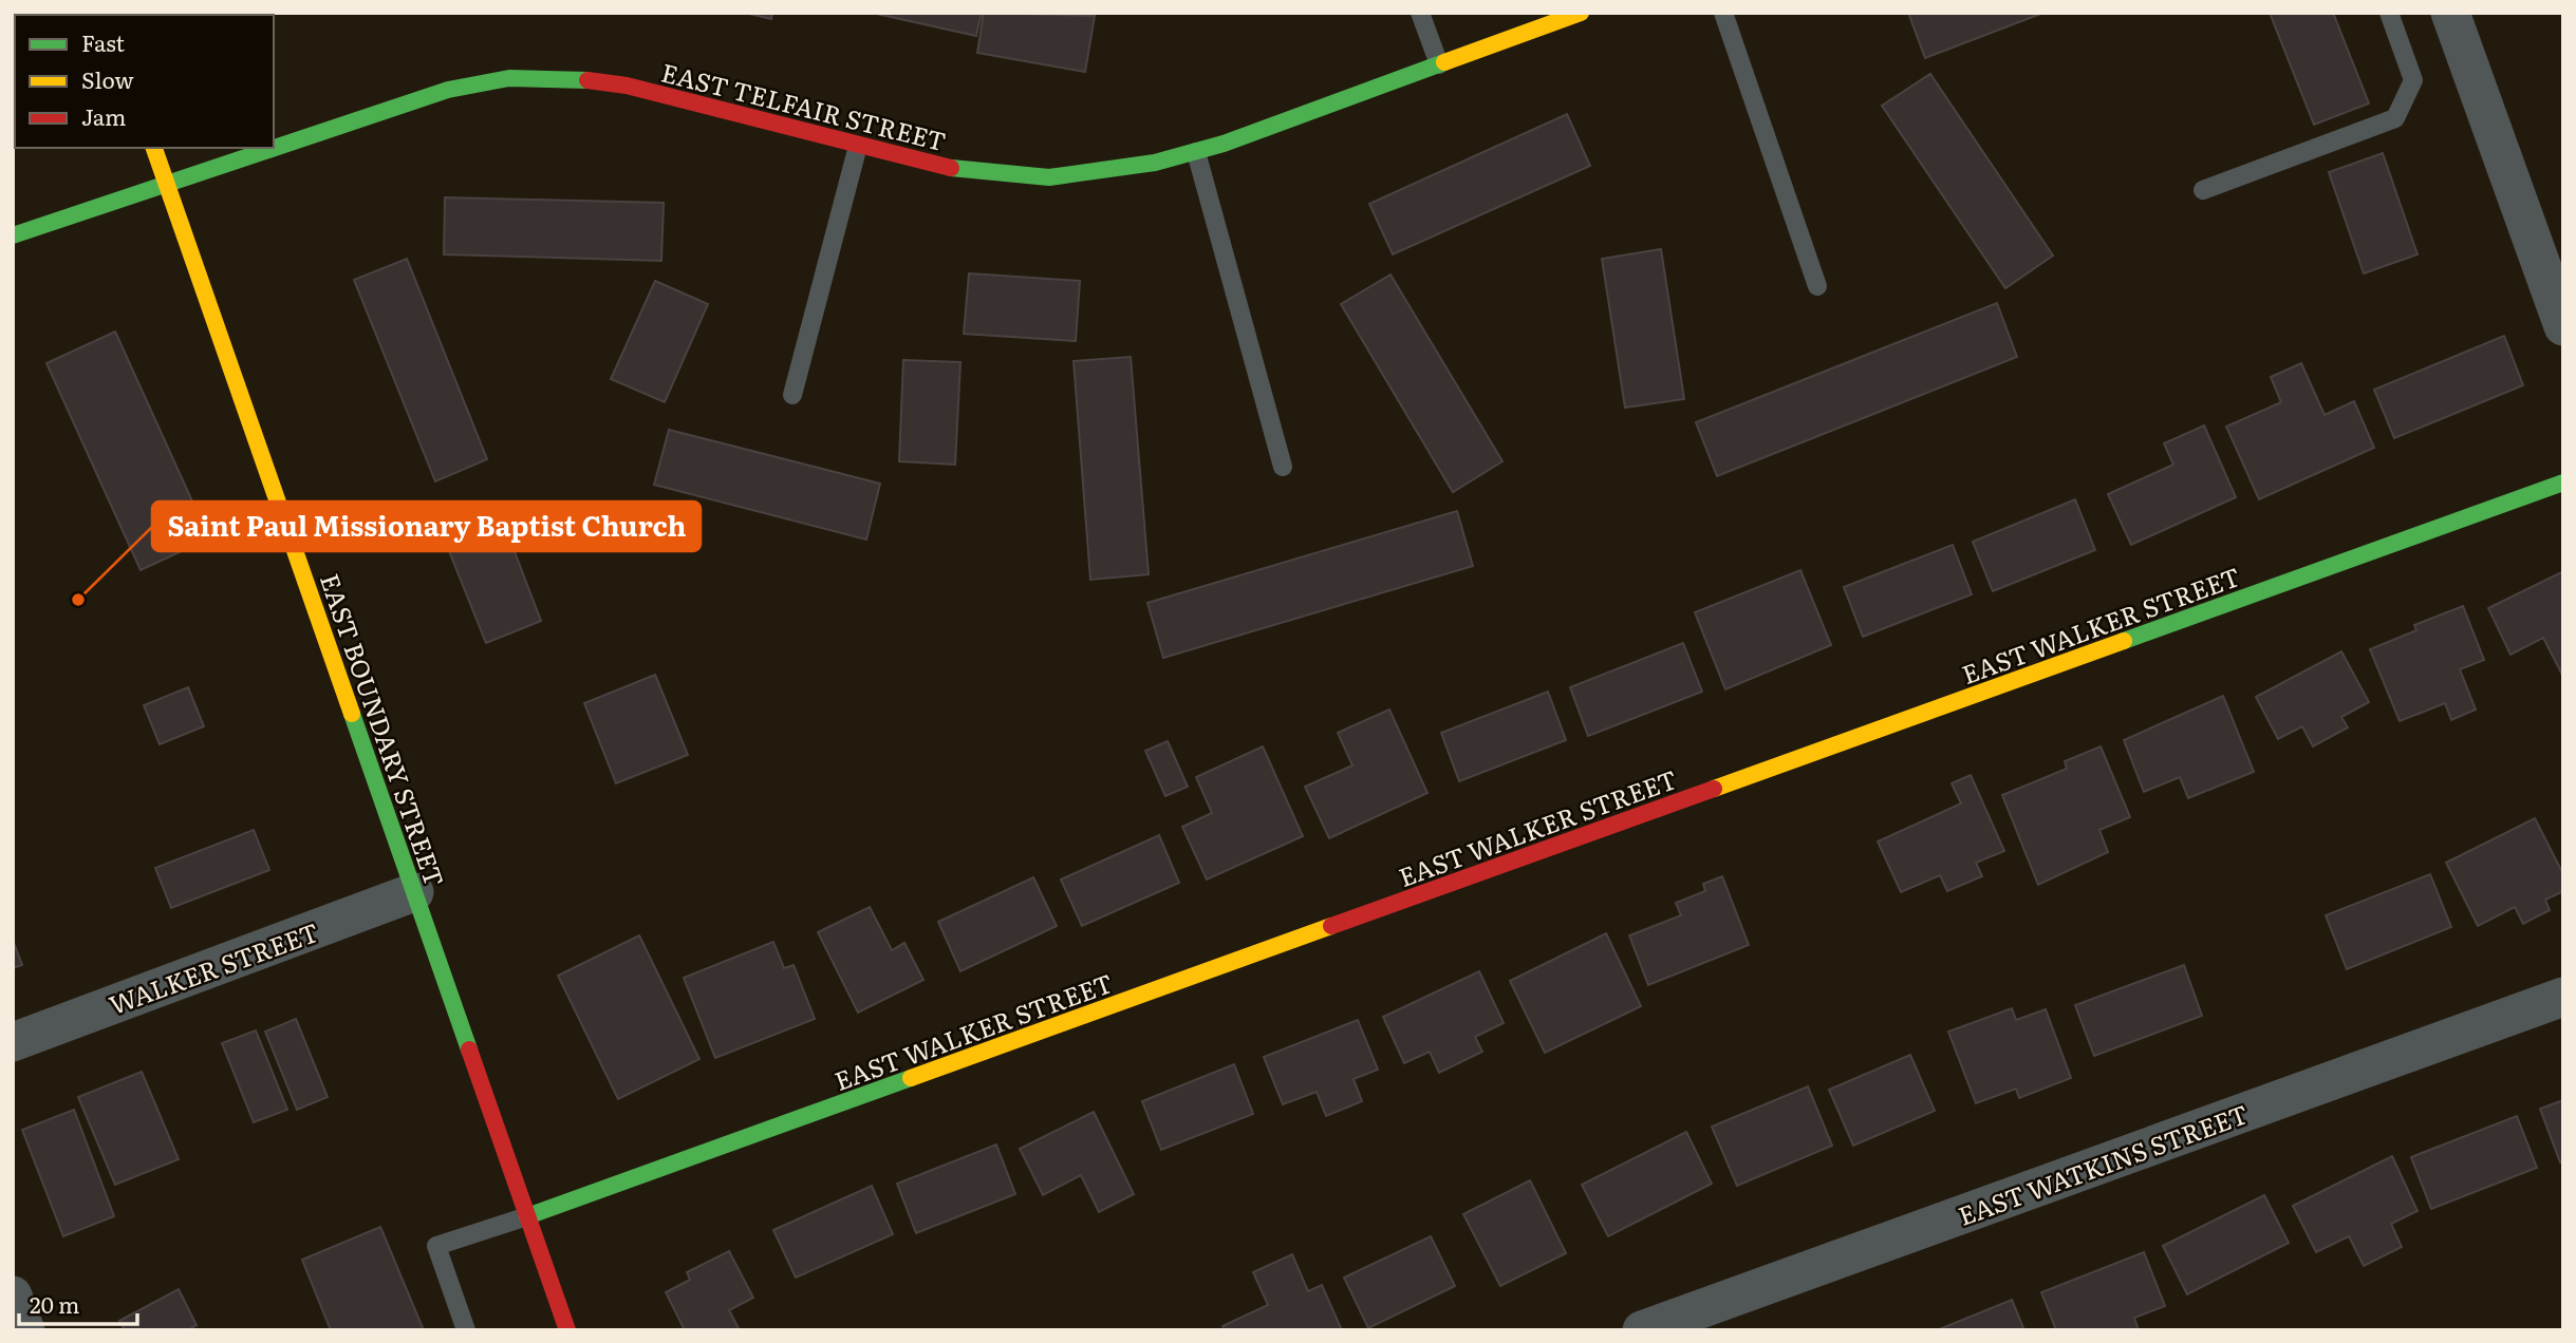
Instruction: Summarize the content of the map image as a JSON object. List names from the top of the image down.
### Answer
{
  "streets": {
    "street": [
      "EAST TELFAIR STREET",
      "EAST WALKER STREET",
      "EAST BOUNDARY STREET",
      "WALKER STREET",
      "EAST WATKINS STREET"
    ]
  },
  "crossings": [
    ["EAST TELFAIR STREET", "EAST BOUNDARY STREET"],
    ["EAST WALKER STREET", "EAST BOUNDARY STREET"],
    ["EAST BOUNDARY STREET", "WALKER STREET"]
  ],
  "places": ["Saint Paul Missionary Baptist Church"],
  "legend": ["Fast", "Slow", "Jam"],
  "scale_bar": "20 m"
}
